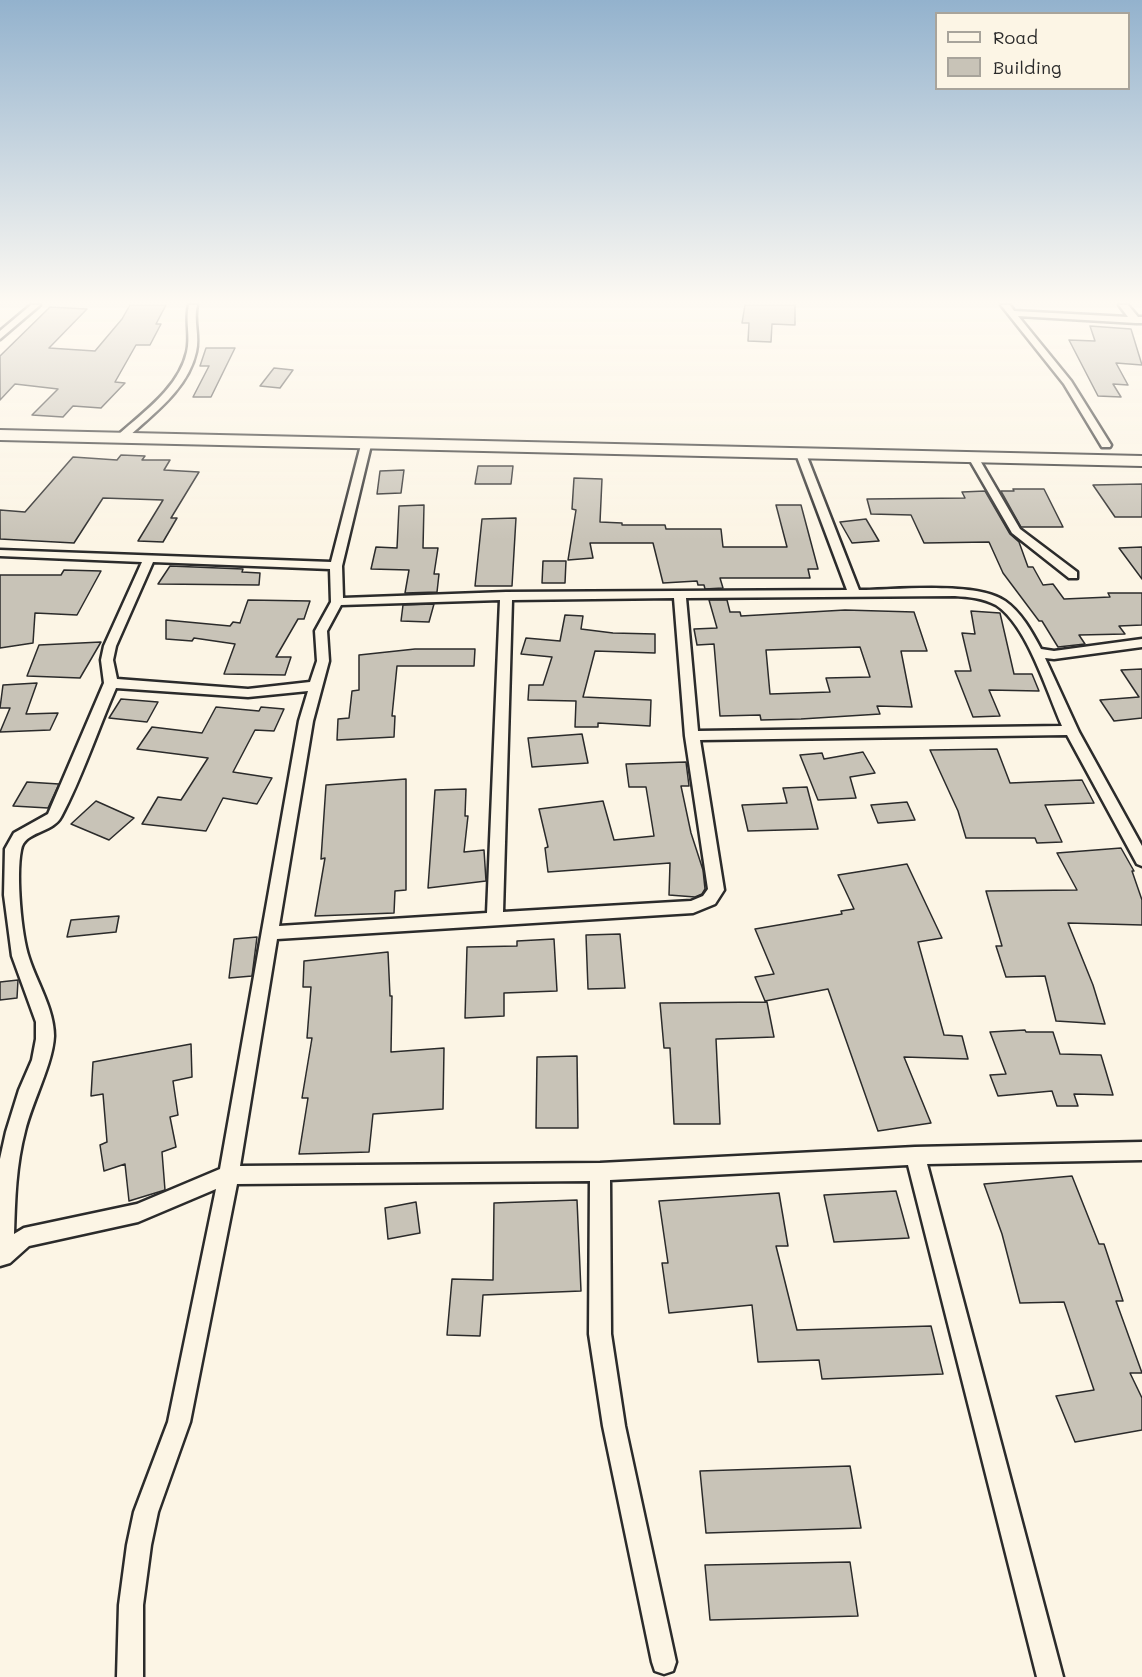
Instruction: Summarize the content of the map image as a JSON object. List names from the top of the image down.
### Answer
{
  "legend": ["Road", "Building"]
}
